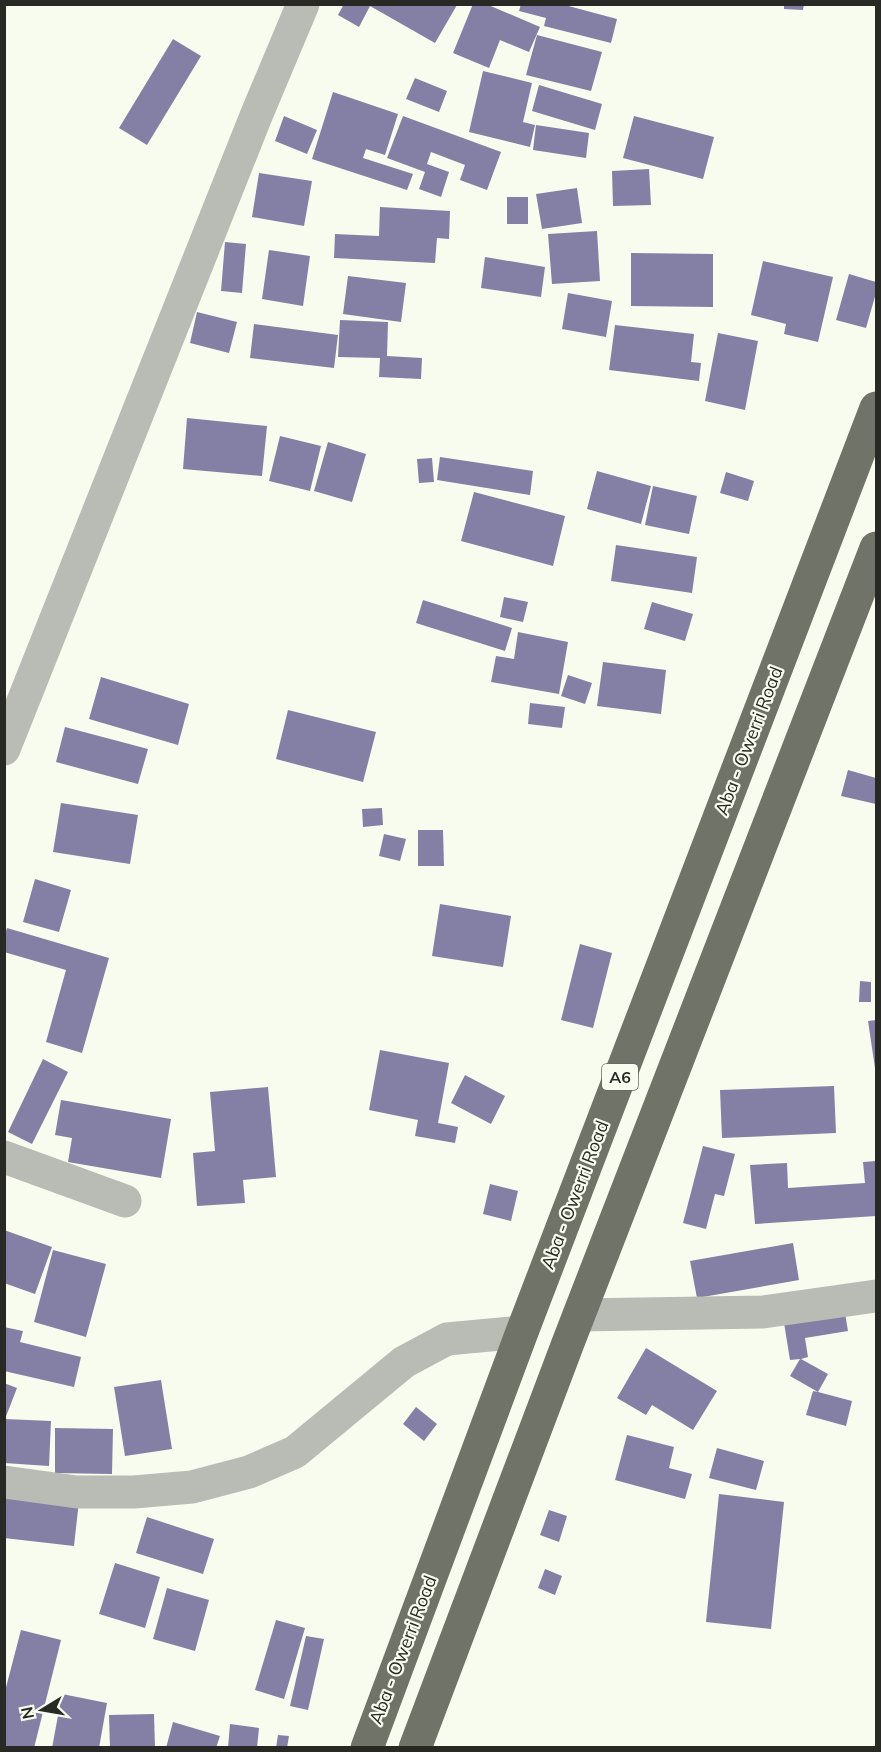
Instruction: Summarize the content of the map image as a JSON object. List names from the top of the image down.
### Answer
{
  "streets": {
    "highway": ["Aba - Owerri Road", "A6"]
  },
  "north": "left"
}
